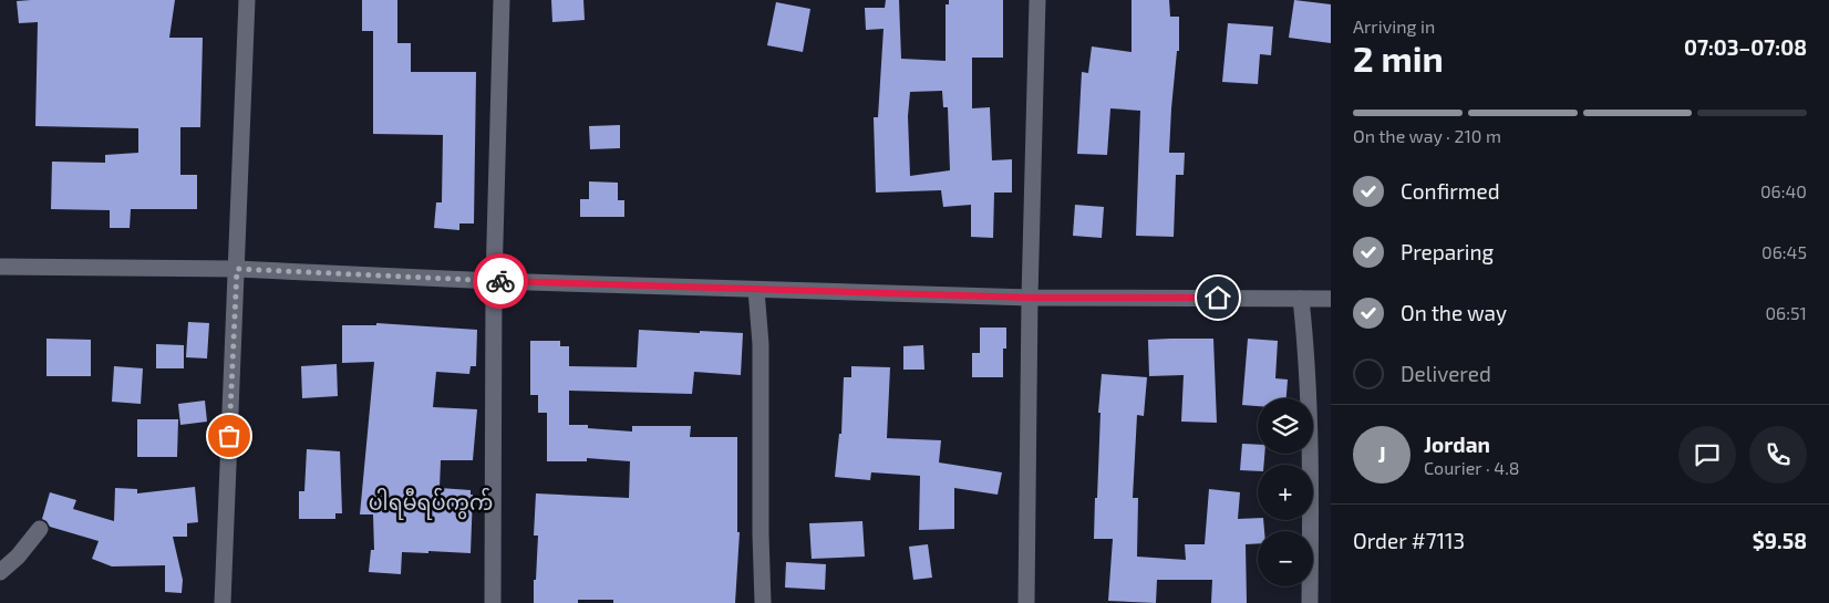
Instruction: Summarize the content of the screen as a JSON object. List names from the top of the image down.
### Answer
{
  "districts": ["ပါရမီရပ်ကွက်"],
  "page": {
    "heading": ["2 min", "Arriving in", "07:03–07:08"],
    "panel": [
      "Jordan",
      "Courier · 4.8",
      "Order #7113",
      "$9.58"
    ],
    "bar": "On the way · 210 m",
    "list": [
      ["Confirmed", "06:40"],
      ["Preparing", "06:45"],
      ["On the way", "06:51"],
      "Delivered"
    ],
    "map_buttons": ["+", "−"],
    "round": "J"
  }
}
